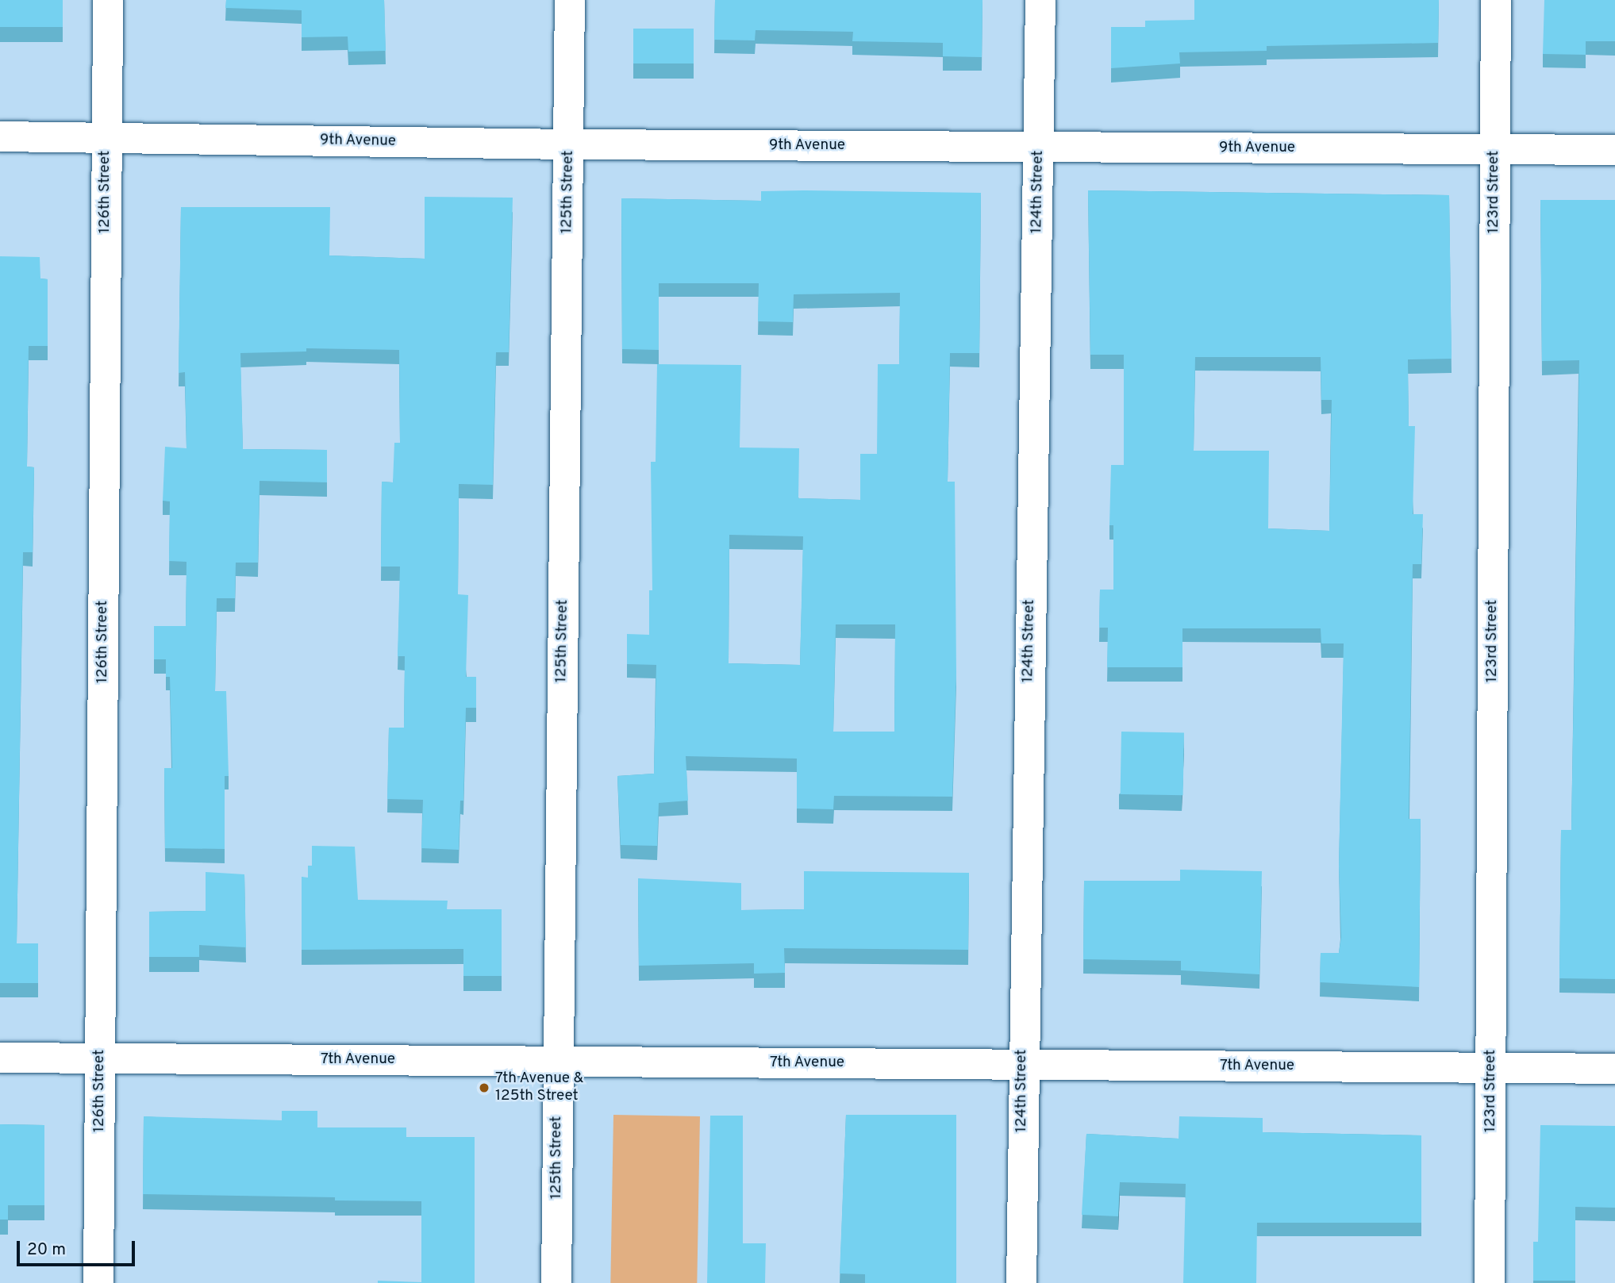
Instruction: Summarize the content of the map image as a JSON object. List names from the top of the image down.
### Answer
{
  "streets": {
    "street": [
      "9th Avenue",
      "126th Street",
      "125th Street",
      "124th Street",
      "123rd Street",
      "7th Avenue"
    ]
  },
  "crossings": [
    ["9th Avenue", "126th Street"],
    ["9th Avenue", "125th Street"],
    ["9th Avenue", "124th Street"],
    ["9th Avenue", "123rd Street"],
    ["126th Street", "7th Avenue"],
    ["125th Street", "7th Avenue"],
    ["124th Street", "7th Avenue"],
    ["123rd Street", "7th Avenue"]
  ],
  "places": ["7th Avenue & 125th Street"],
  "scale_bar": "20 m"
}
